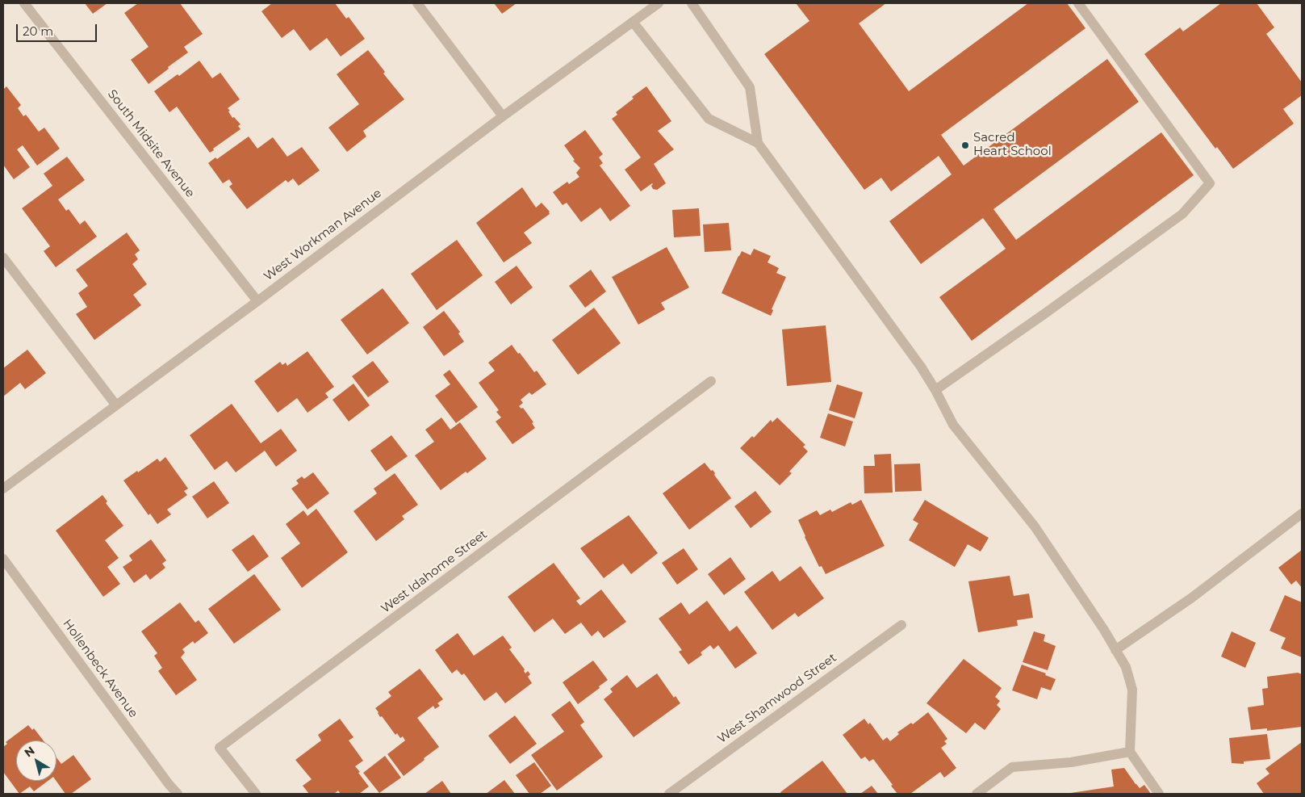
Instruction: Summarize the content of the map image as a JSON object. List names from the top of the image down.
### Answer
{
  "streets": {
    "street": [
      "South Midsite Avenue",
      "West Workman Avenue",
      "West Idahome Street",
      "Hollenbeck Avenue",
      "West Shamwood Street"
    ]
  },
  "crossings": [
    ["South Midsite Avenue", "West Workman Avenue"]
  ],
  "places": ["Sacred Heart School"],
  "scale_bar": "20 m",
  "north": "top left"
}
